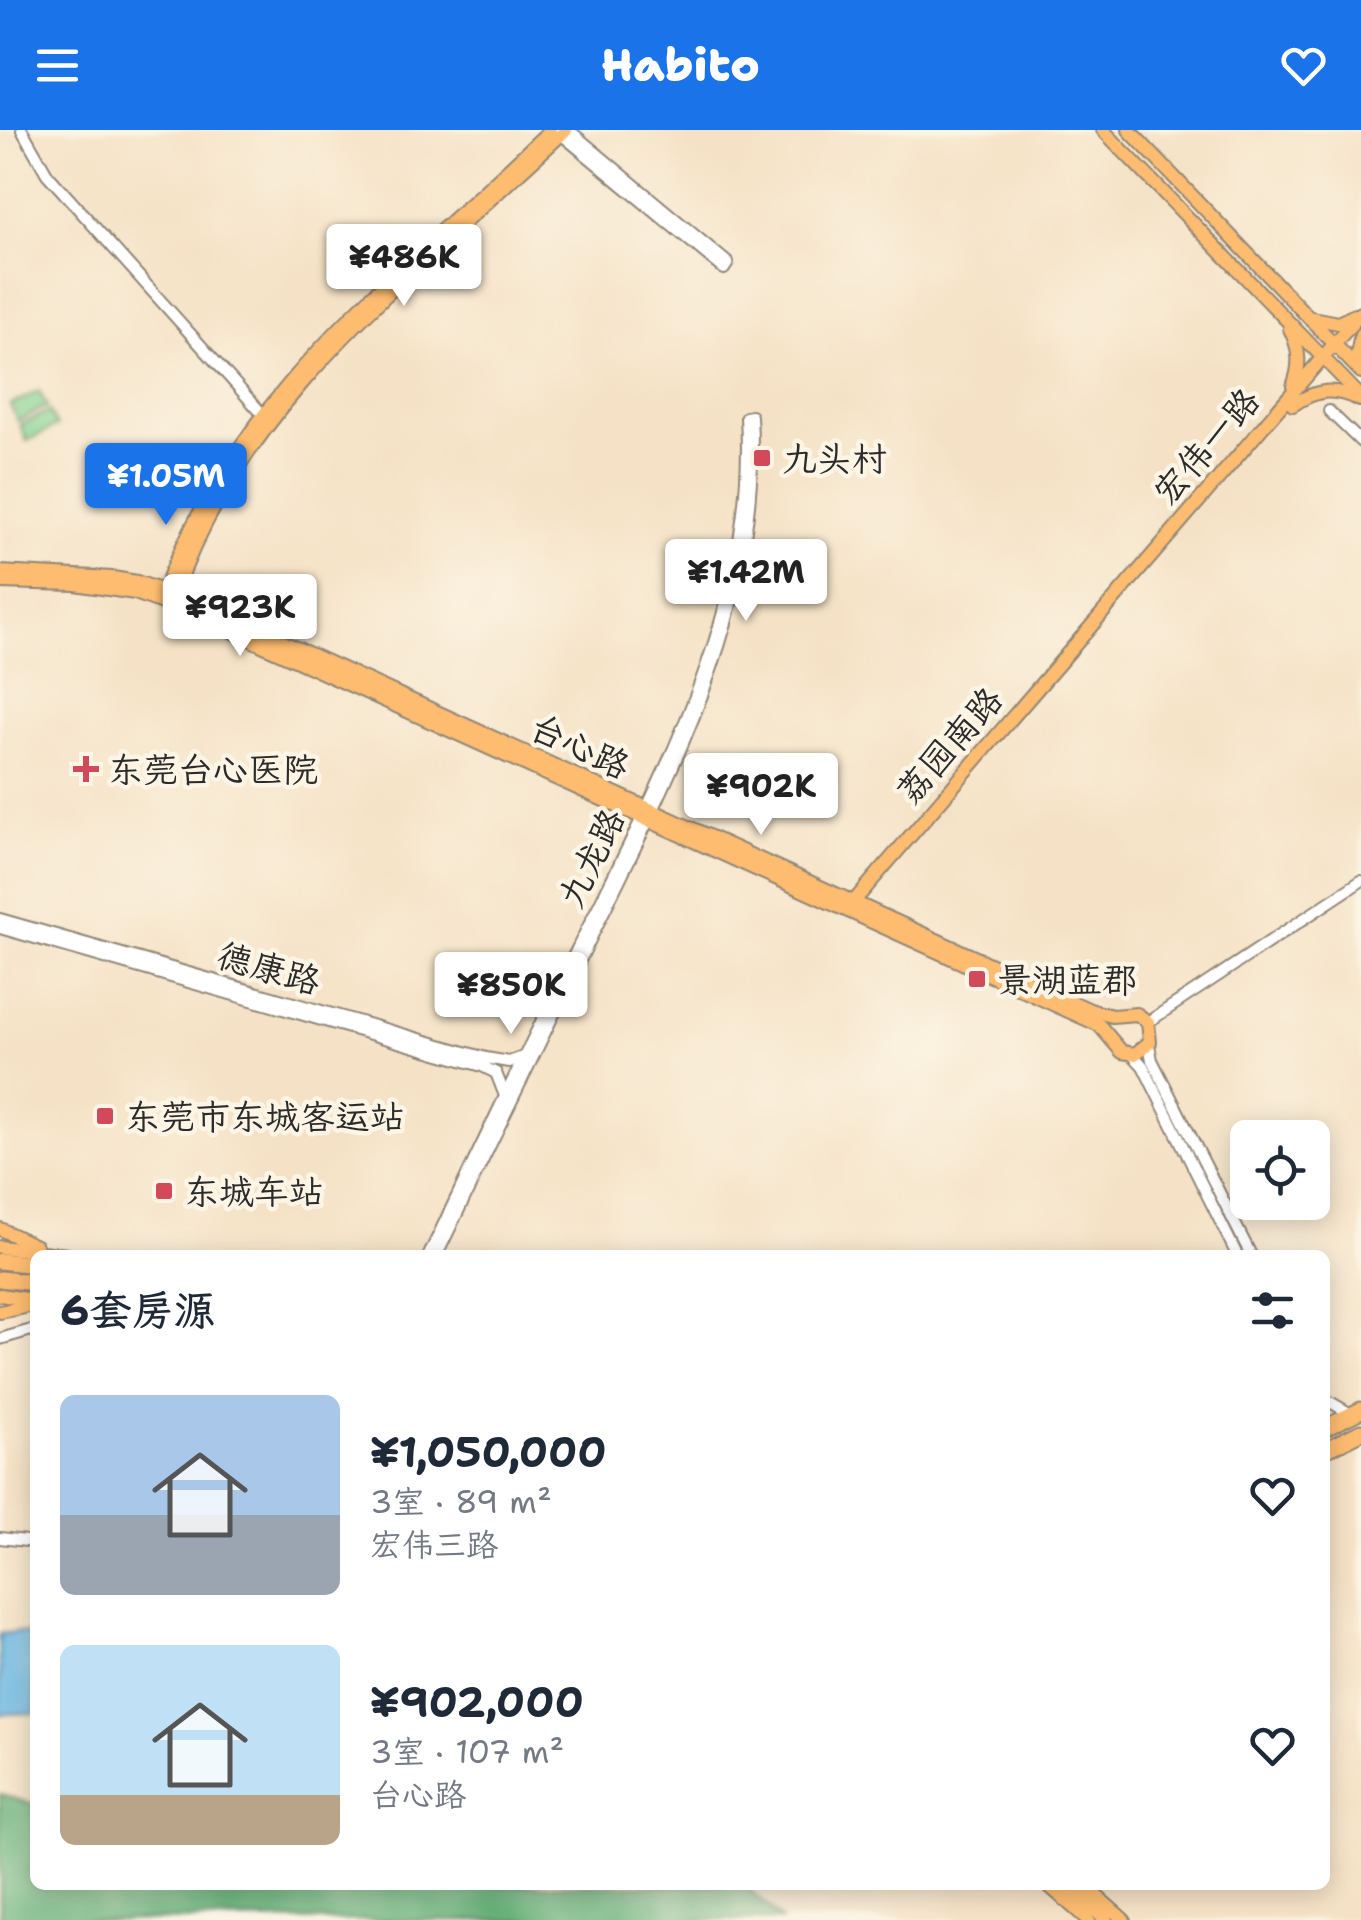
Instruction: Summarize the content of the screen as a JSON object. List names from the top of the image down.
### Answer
{
  "streets": {
    "main road": ["宏伟一路", "荔园南路", "台心路"],
    "street": ["九龙路", "德康路"]
  },
  "crossings": [
    ["宏伟一路", "荔园南路"],
    ["荔园南路", "台心路"],
    ["台心路", "九龙路"],
    ["九龙路", "德康路"]
  ],
  "places": {
    "transit": [
      "九头村",
      "景湖蓝郡",
      "东莞市东城客运站",
      "东城车站"
    ],
    "health": ["东莞台心医院"]
  },
  "page": {
    "header": "Habito",
    "price": [
      "¥486K",
      "¥1.05M",
      "¥1.42M",
      "¥923K",
      "¥902K",
      "¥850K"
    ],
    "heading": "6套房源",
    "list": [
      {
        "name": "¥1,050,000",
        "note": "3室 · 89 m² · 宏伟三路"
      },
      {
        "name": "¥902,000",
        "note": "3室 · 107 m² · 台心路"
      }
    ]
  }
}
